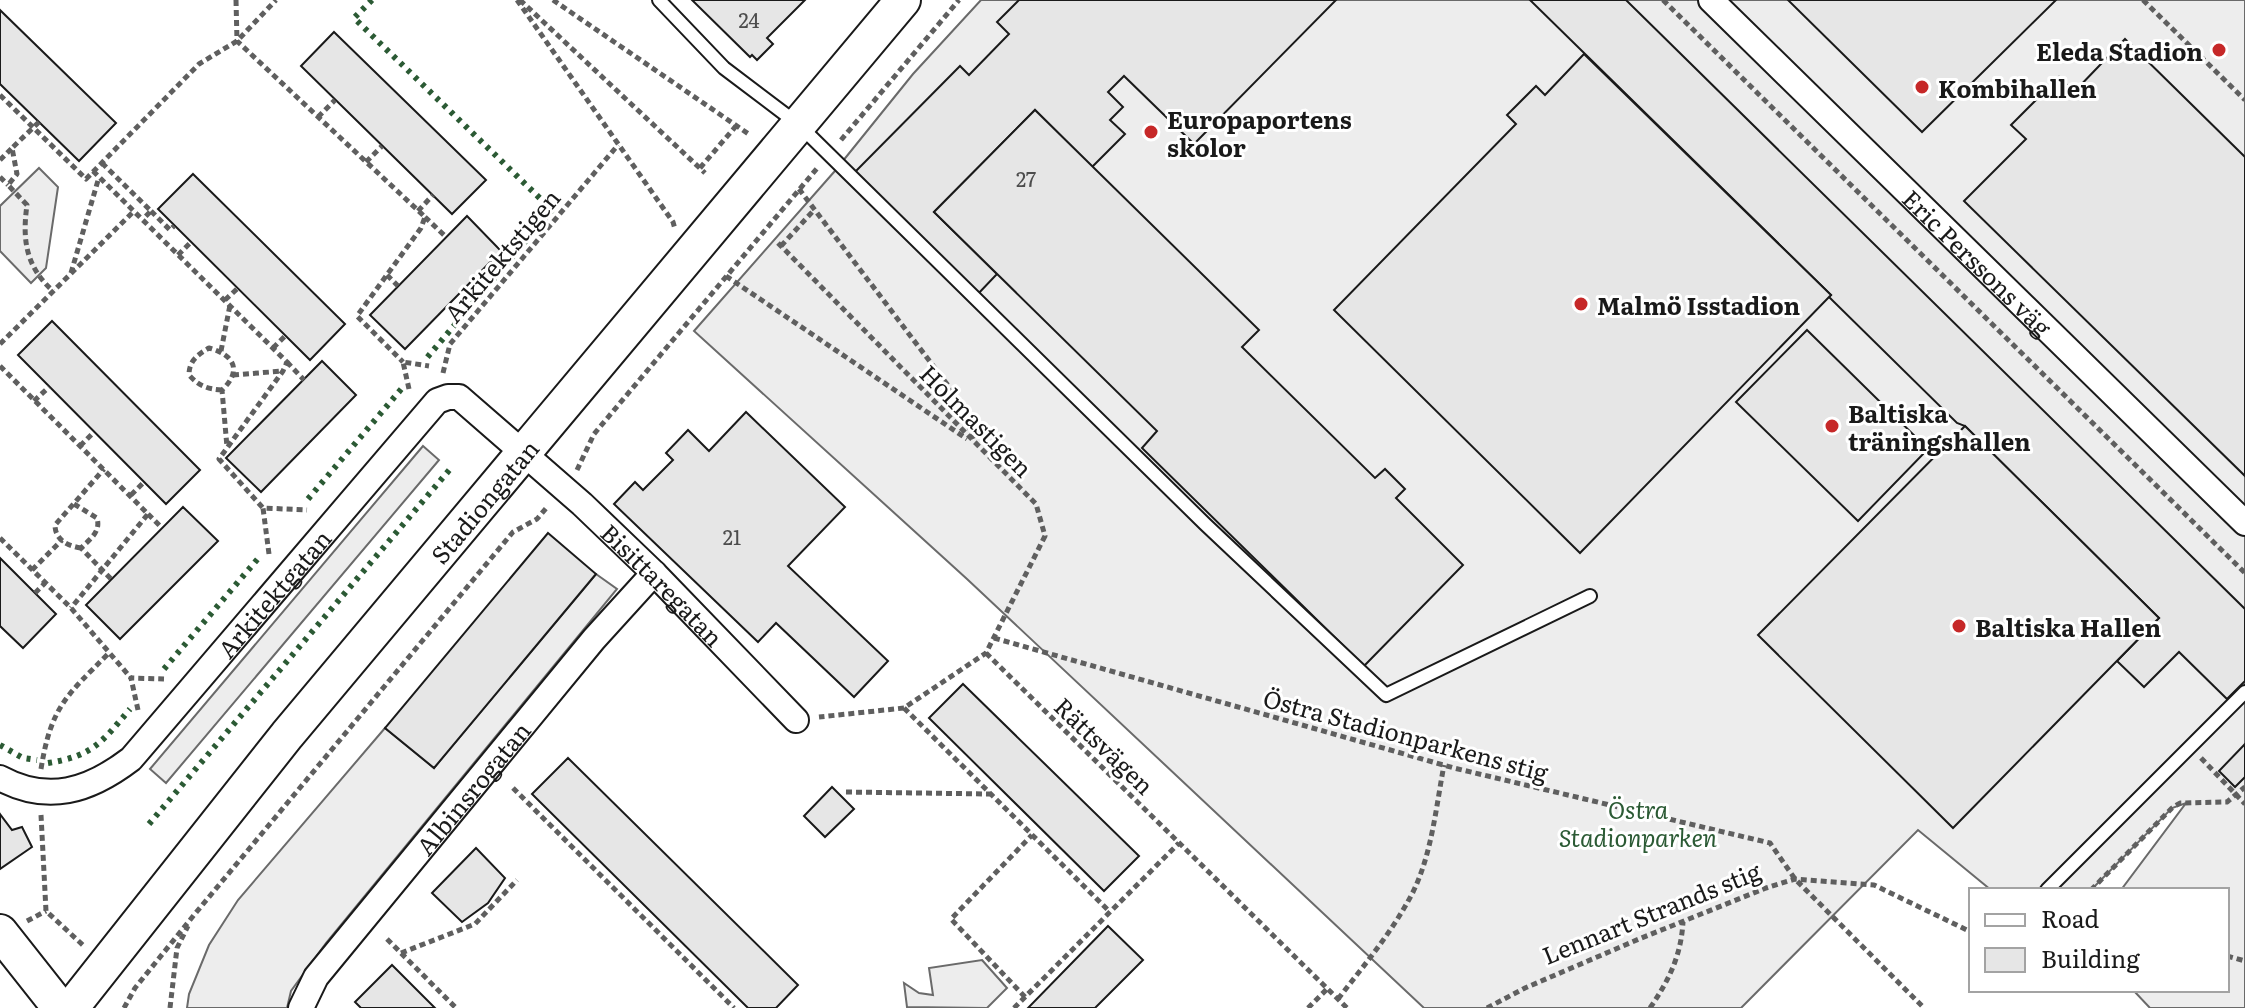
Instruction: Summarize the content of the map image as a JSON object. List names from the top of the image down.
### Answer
{
  "streets": {
    "main road": ["Stadiongatan"],
    "street": [
      "Eric Perssons väg",
      "Bisittaregatan",
      "Arkitektgatan",
      "Albinsrogatan"
    ],
    "path": [
      "Arkitektstigen",
      "Holmastigen",
      "Östra Stadionparkens stig",
      "Rättsvägen",
      "Lennart Strands stig"
    ]
  },
  "crossings": [
    ["Arkitektstigen", "Arkitektgatan"],
    ["Holmastigen", "Östra Stadionparkens stig"],
    ["Holmastigen", "Rättsvägen"],
    ["Stadiongatan", "Bisittaregatan"],
    ["Bisittaregatan", "Albinsrogatan"],
    ["Östra Stadionparkens stig", "Lennart Strands stig"]
  ],
  "parks": ["Östra Stadionparken"],
  "places": [
    "Eleda Stadion",
    "Kombihallen",
    "Europaportens skolor",
    "Malmö Isstadion",
    "Baltiska träningshallen",
    "Baltiska Hallen"
  ],
  "house_numbers": ["24", "27", "21"],
  "legend": ["Road", "Building"]
}
